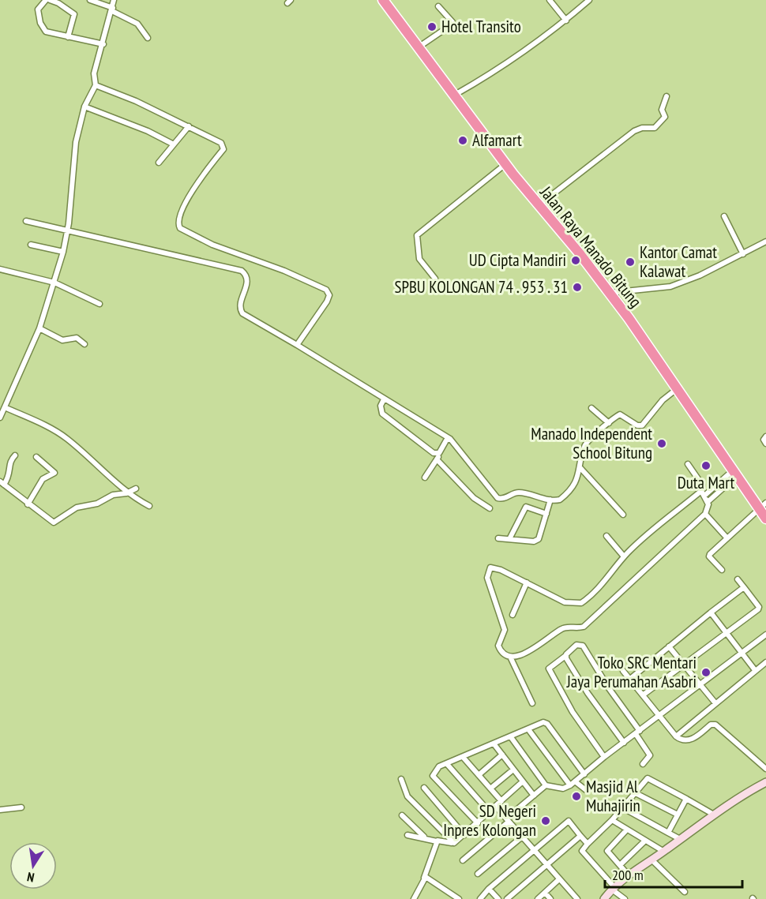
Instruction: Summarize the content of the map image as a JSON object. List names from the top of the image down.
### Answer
{
  "streets": {
    "highway": ["Jalan Raya Manado Bitung"]
  },
  "places": [
    "Hotel Transito",
    "Alfamart",
    "UD Cipta Mandiri",
    "Kantor Camat Kalawat",
    "SPBU KOLONGAN 74 . 953 . 31",
    "Manado Independent School Bitung",
    "Duta Mart",
    "Toko SRC Mentari Jaya Perumahan Asabri",
    "Masjid Al Muhajirin",
    "SD Negeri Inpres Kolongan"
  ],
  "scale_bar": "200 m",
  "north": "bottom"
}
